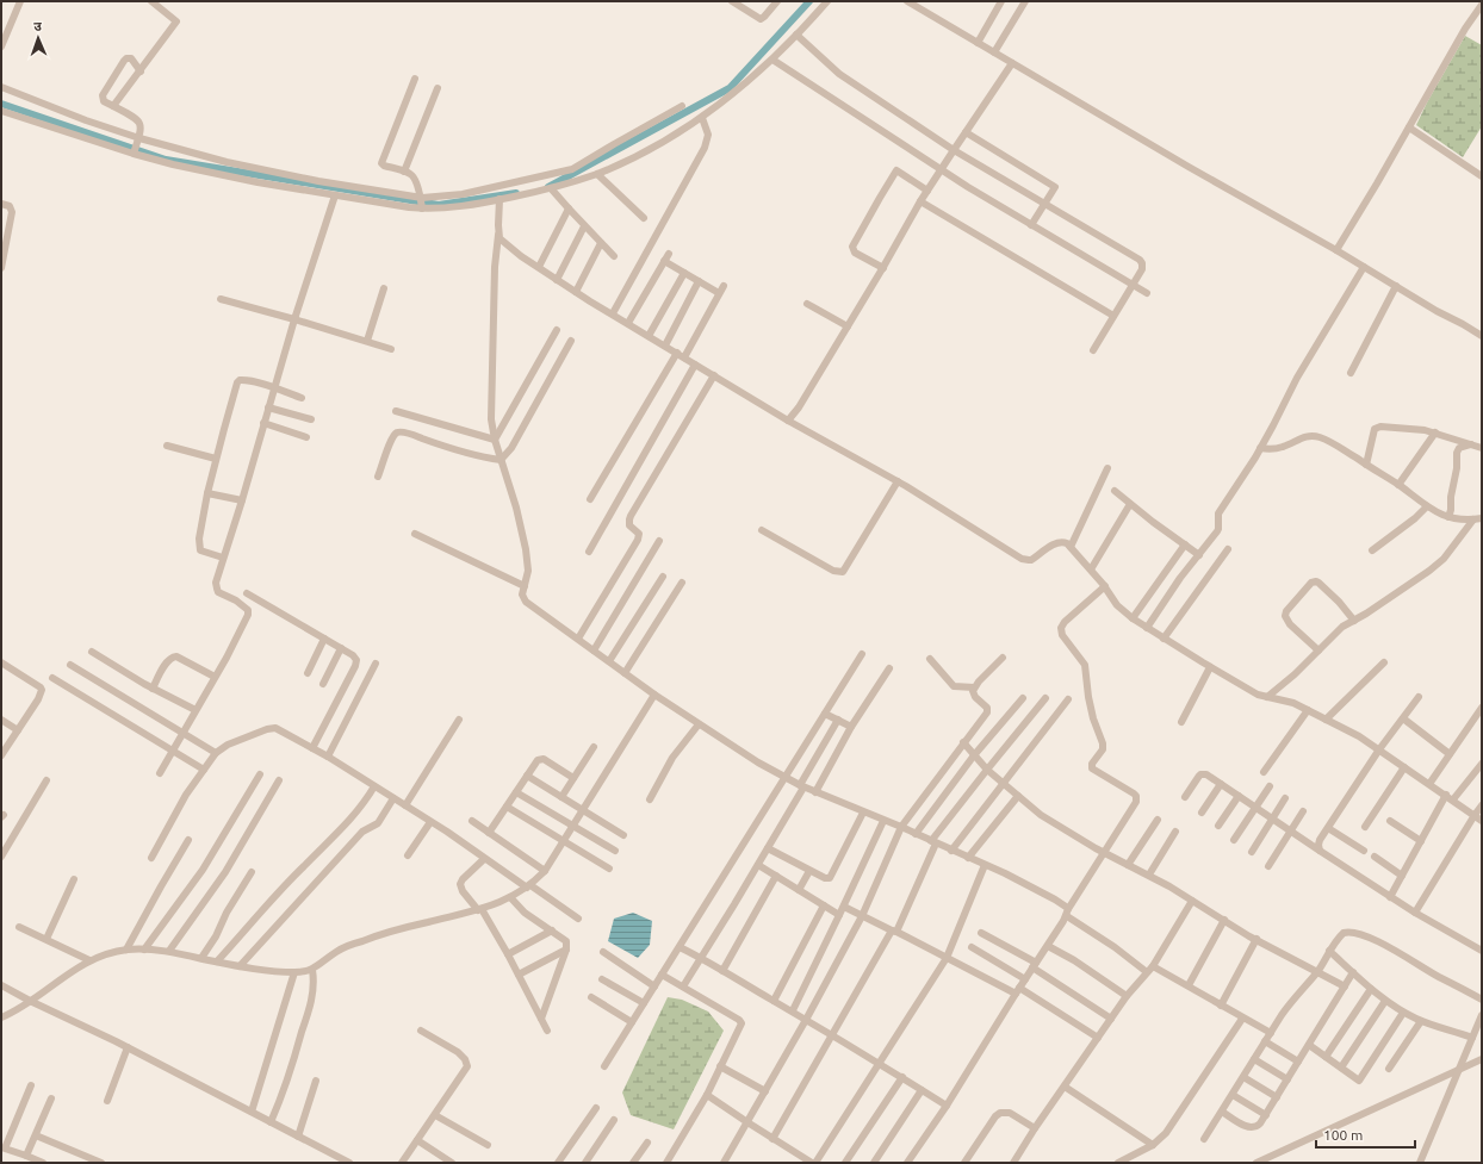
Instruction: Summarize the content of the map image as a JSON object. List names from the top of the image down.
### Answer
{
  "scale_bar": "100 m",
  "north": "top"
}
